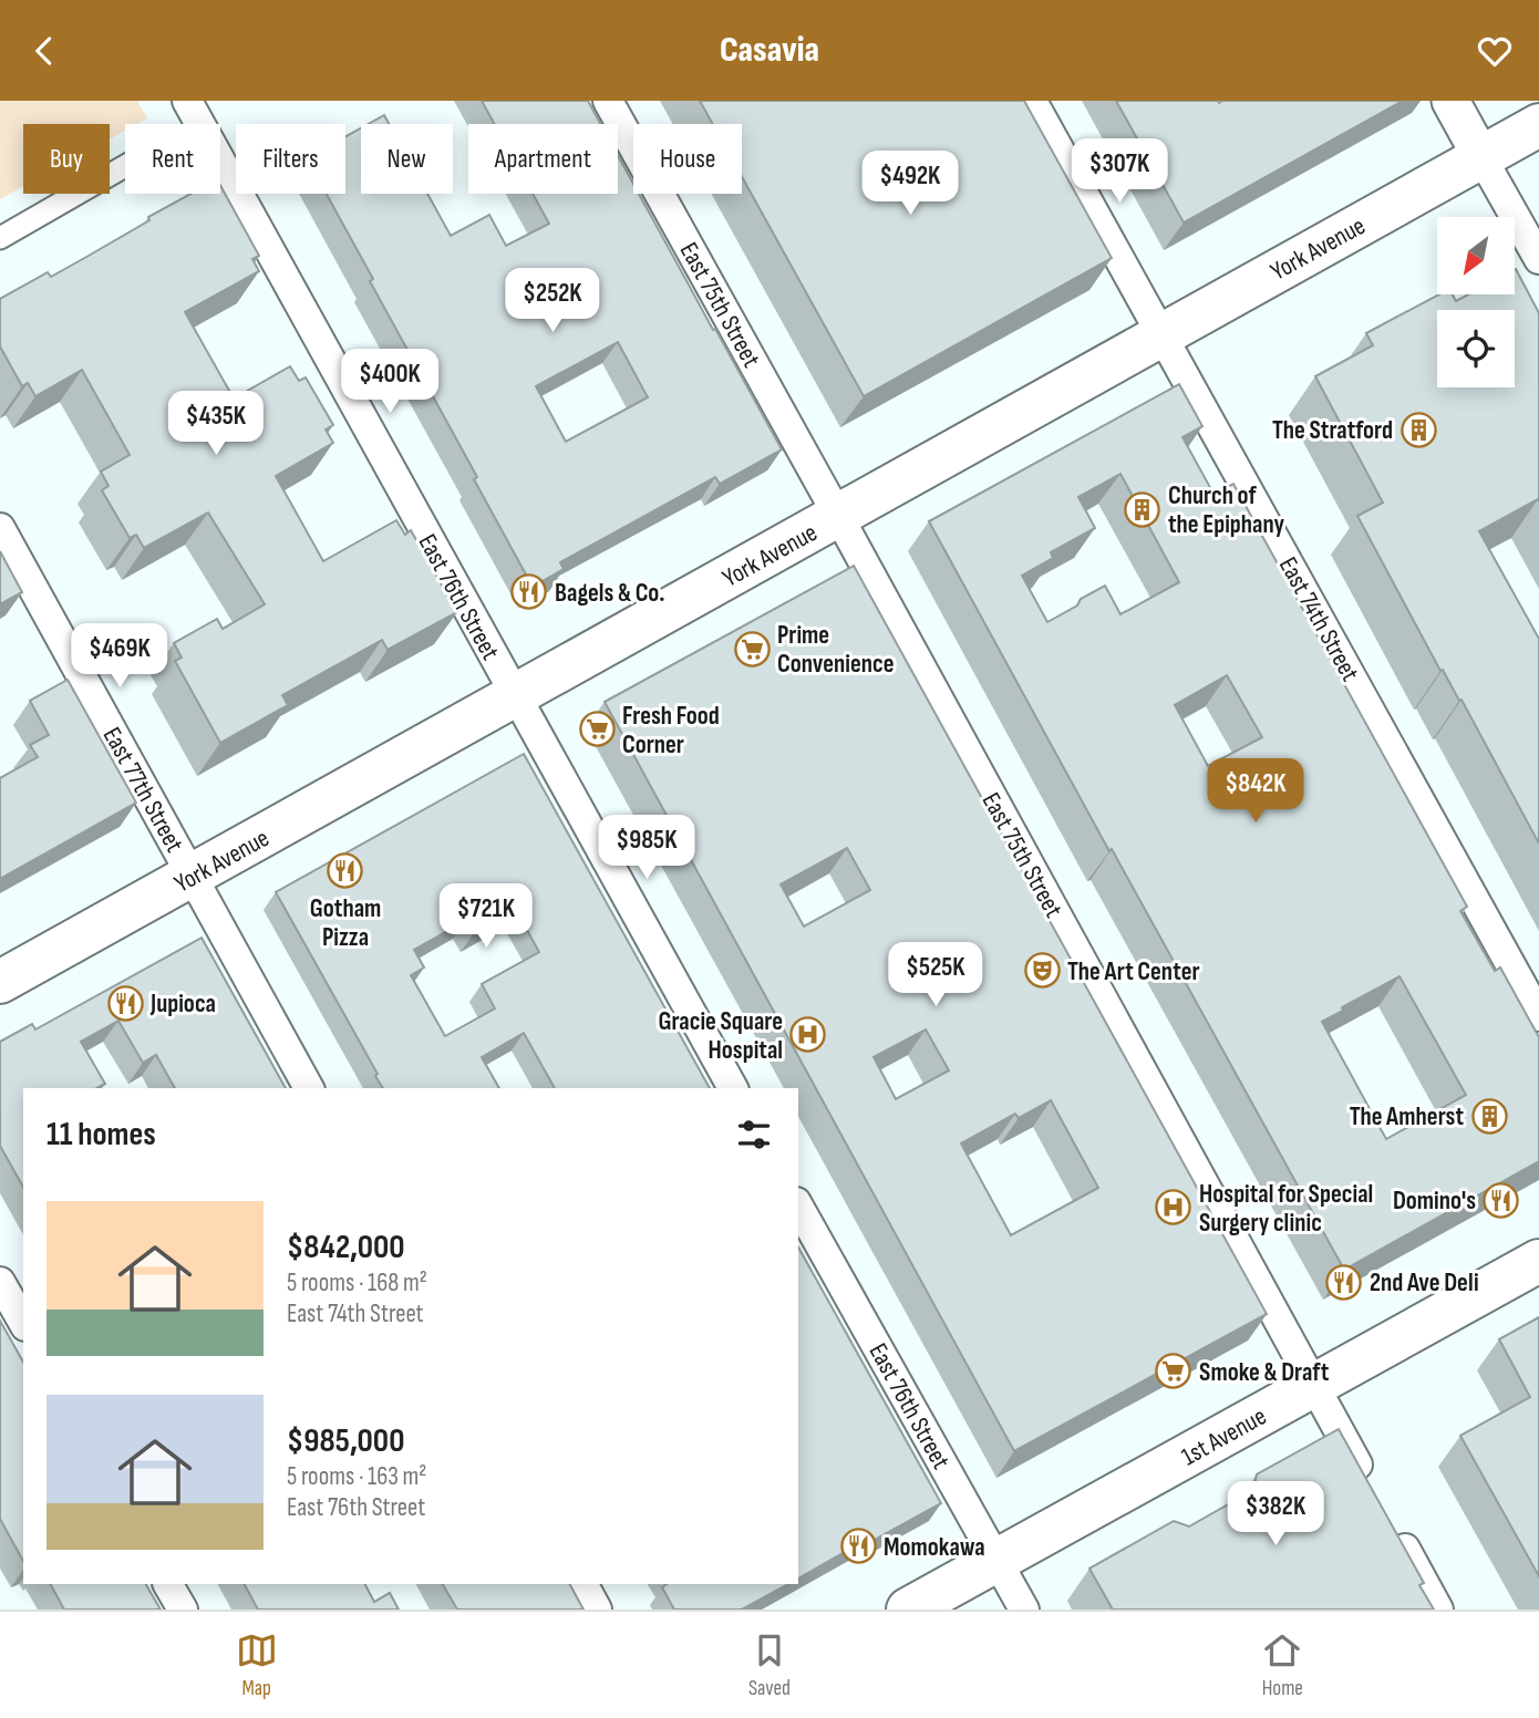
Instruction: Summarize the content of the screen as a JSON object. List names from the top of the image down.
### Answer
{
  "streets": {
    "main road": ["York Avenue", "1st Avenue"],
    "street": [
      "East 75th Street",
      "East 76th Street",
      "East 74th Street",
      "East 77th Street"
    ]
  },
  "crossings": [
    ["York Avenue", "East 75th Street"],
    ["York Avenue", "East 76th Street"],
    ["York Avenue", "East 74th Street"],
    ["York Avenue", "East 77th Street"],
    ["East 75th Street", "1st Avenue"],
    ["East 76th Street", "1st Avenue"]
  ],
  "places": {
    "building": ["The Stratford", "Church of the Epiphany", "The Amherst"],
    "restaurant": [
      "Bagels & Co.",
      "Gotham Pizza",
      "Jupioca",
      "Domino's",
      "2nd Ave Deli",
      "Momokawa"
    ],
    "supermarket": ["Prime Convenience", "Fresh Food Corner", "Smoke & Draft"],
    "theatre": ["The Art Center"],
    "hospital": ["Gracie Square Hospital", "Hospital for Special Surgery clinic"]
  },
  "north": "bottom left",
  "page": {
    "header": "Casavia",
    "chip": [
      "Buy",
      "Rent",
      "Filters",
      "New",
      "Apartment",
      "House"
    ],
    "price": [
      "$307K",
      "$492K",
      "$252K",
      "$400K",
      "$435K",
      "$469K",
      "$842K",
      "$985K",
      "$721K",
      "$525K",
      "$382K"
    ],
    "heading": "11 homes",
    "list": [
      {
        "name": "$842,000",
        "note": "5 rooms · 168 m² · East 74th Street"
      },
      {
        "name": "$985,000",
        "note": "5 rooms · 163 m² · East 76th Street"
      }
    ],
    "tabs": ["Map", "Saved", "Home"]
  }
}
